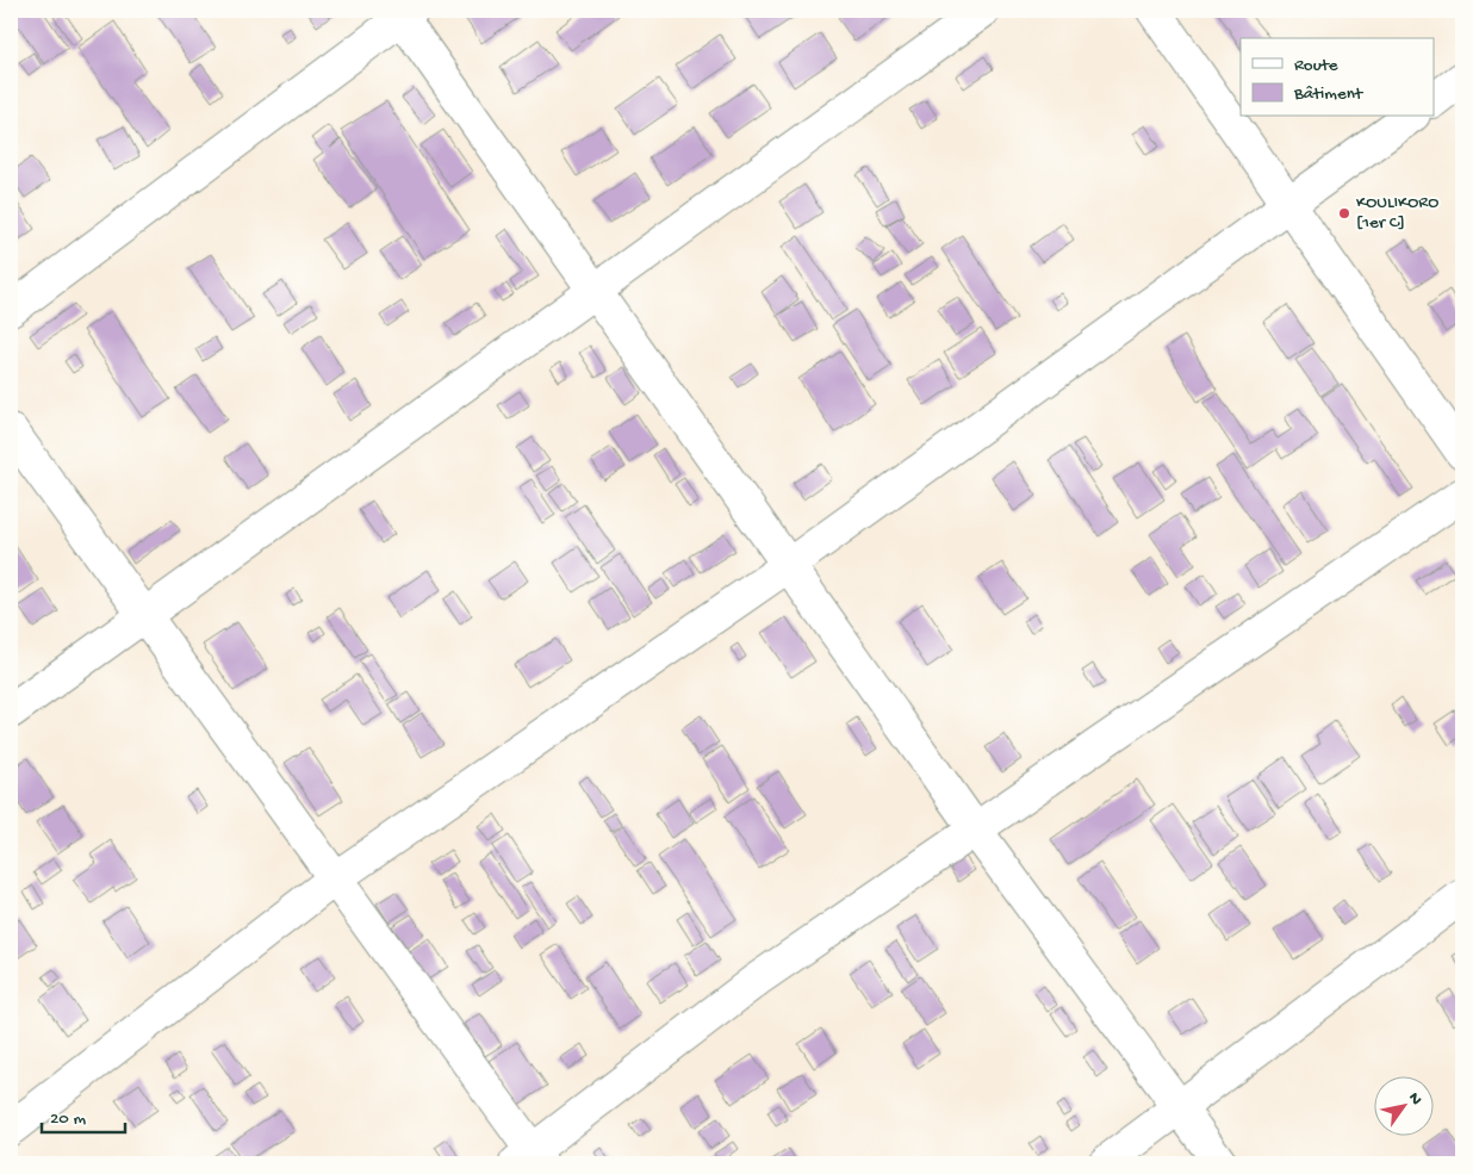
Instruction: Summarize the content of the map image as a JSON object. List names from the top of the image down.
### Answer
{
  "places": ["KOULIKORO [1er C]"],
  "legend": ["Route", "Bâtiment"],
  "scale_bar": "20 m",
  "north": "top right"
}
